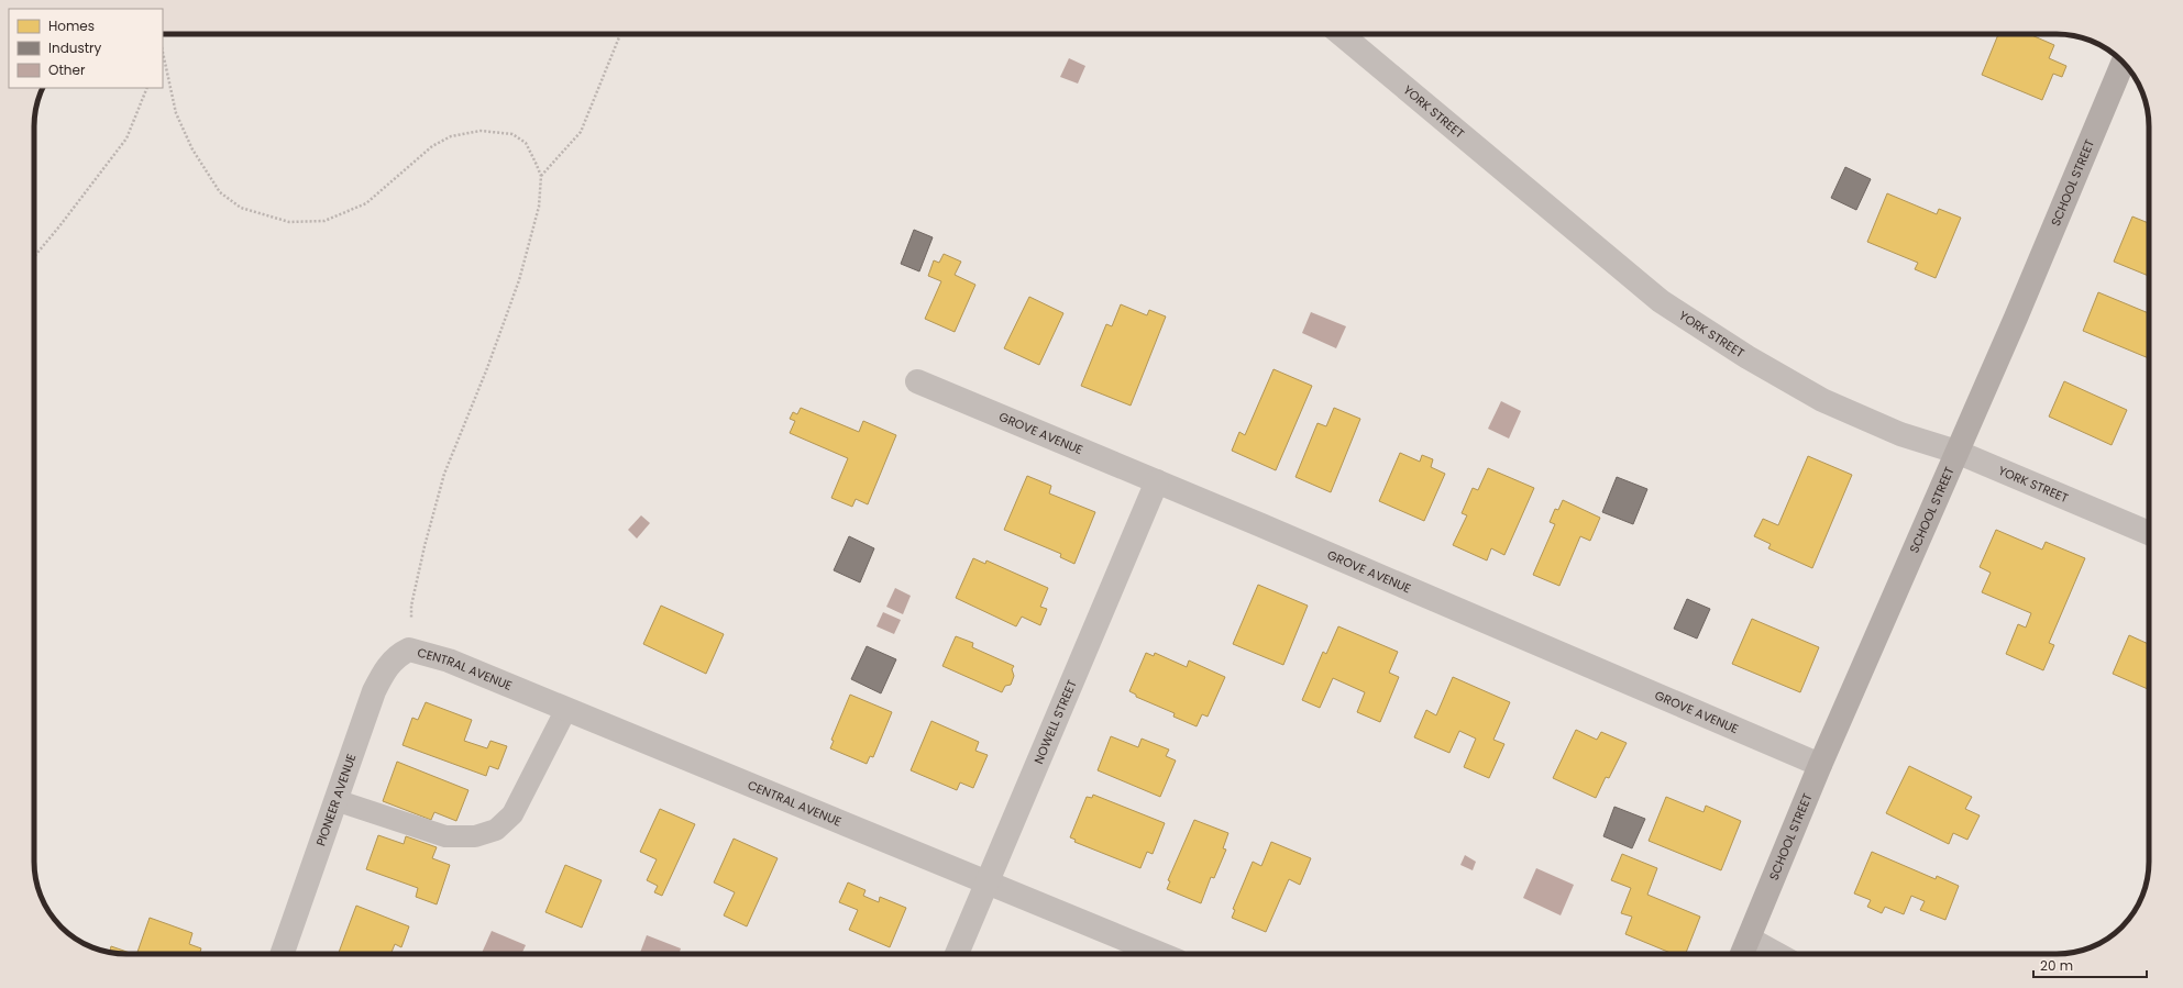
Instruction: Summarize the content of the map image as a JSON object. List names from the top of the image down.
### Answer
{
  "streets": {
    "street": [
      "YORK STREET",
      "SCHOOL STREET",
      "GROVE AVENUE",
      "CENTRAL AVENUE",
      "NOWELL STREET",
      "PIONEER AVENUE"
    ]
  },
  "crossings": [
    ["YORK STREET", "SCHOOL STREET"],
    ["SCHOOL STREET", "GROVE AVENUE"],
    ["GROVE AVENUE", "NOWELL STREET"],
    ["CENTRAL AVENUE", "NOWELL STREET"],
    ["CENTRAL AVENUE", "PIONEER AVENUE"]
  ],
  "legend": ["Homes", "Industry", "Other"],
  "scale_bar": "20 m"
}
